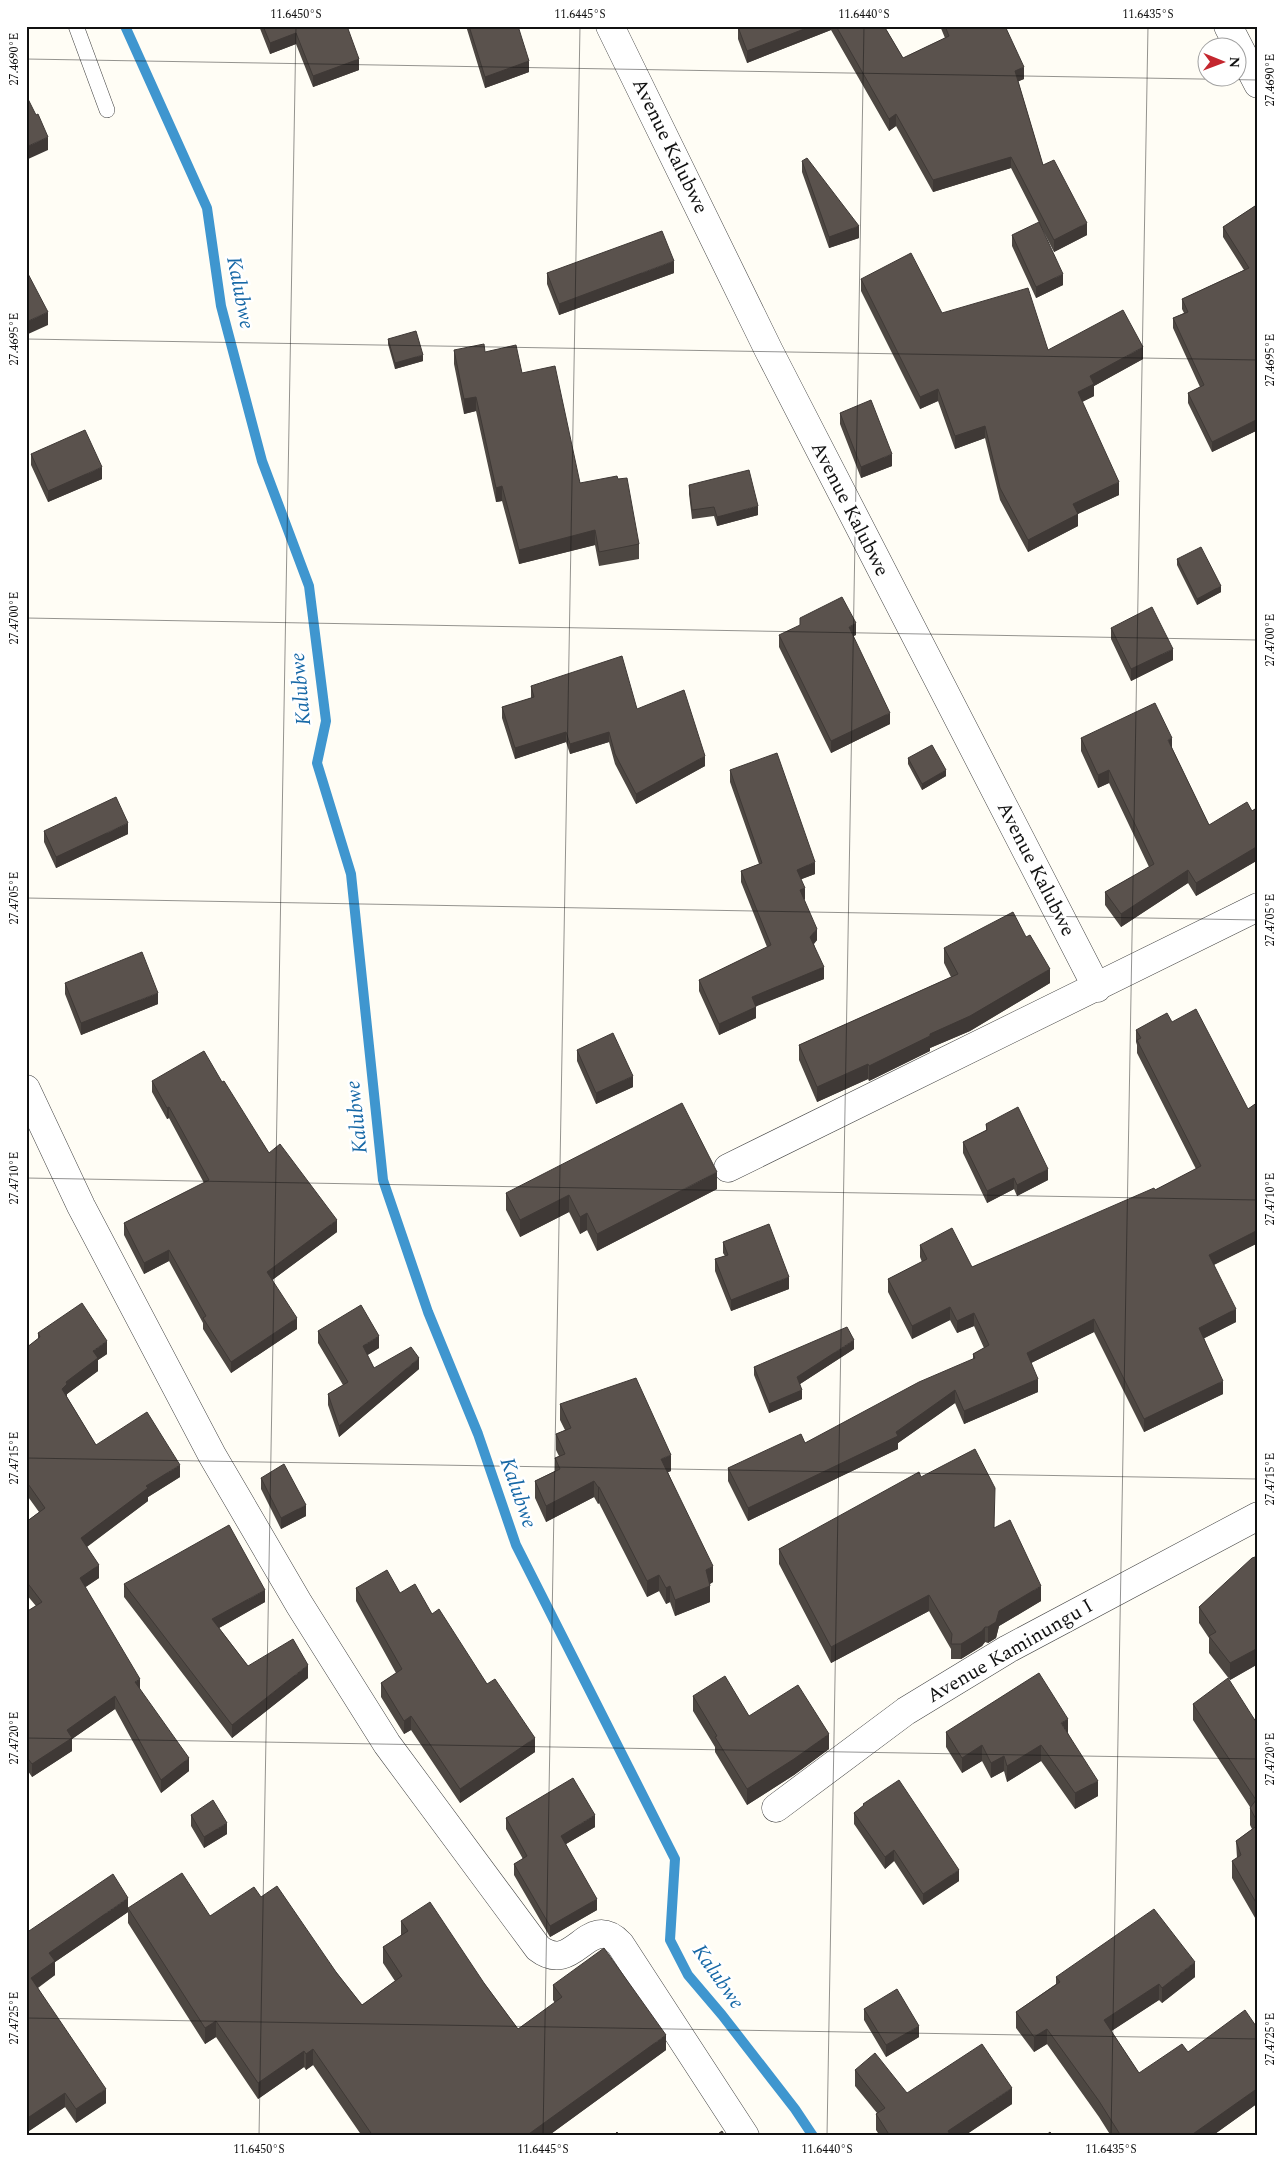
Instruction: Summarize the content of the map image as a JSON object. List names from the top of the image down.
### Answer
{
  "streets": {
    "street": ["Avenue Kalubwe", "Avenue Kaminungu I"]
  },
  "water": ["Kalubwe"],
  "north": "right",
  "coordinates": [
    "11.6450°S",
    "11.6445°S",
    "11.6440°S",
    "11.6435°S",
    "27.4690°E",
    "27.4695°E",
    "27.4700°E",
    "27.4705°E",
    "27.4710°E",
    "27.4715°E",
    "27.4720°E",
    "27.4725°E"
  ]
}
